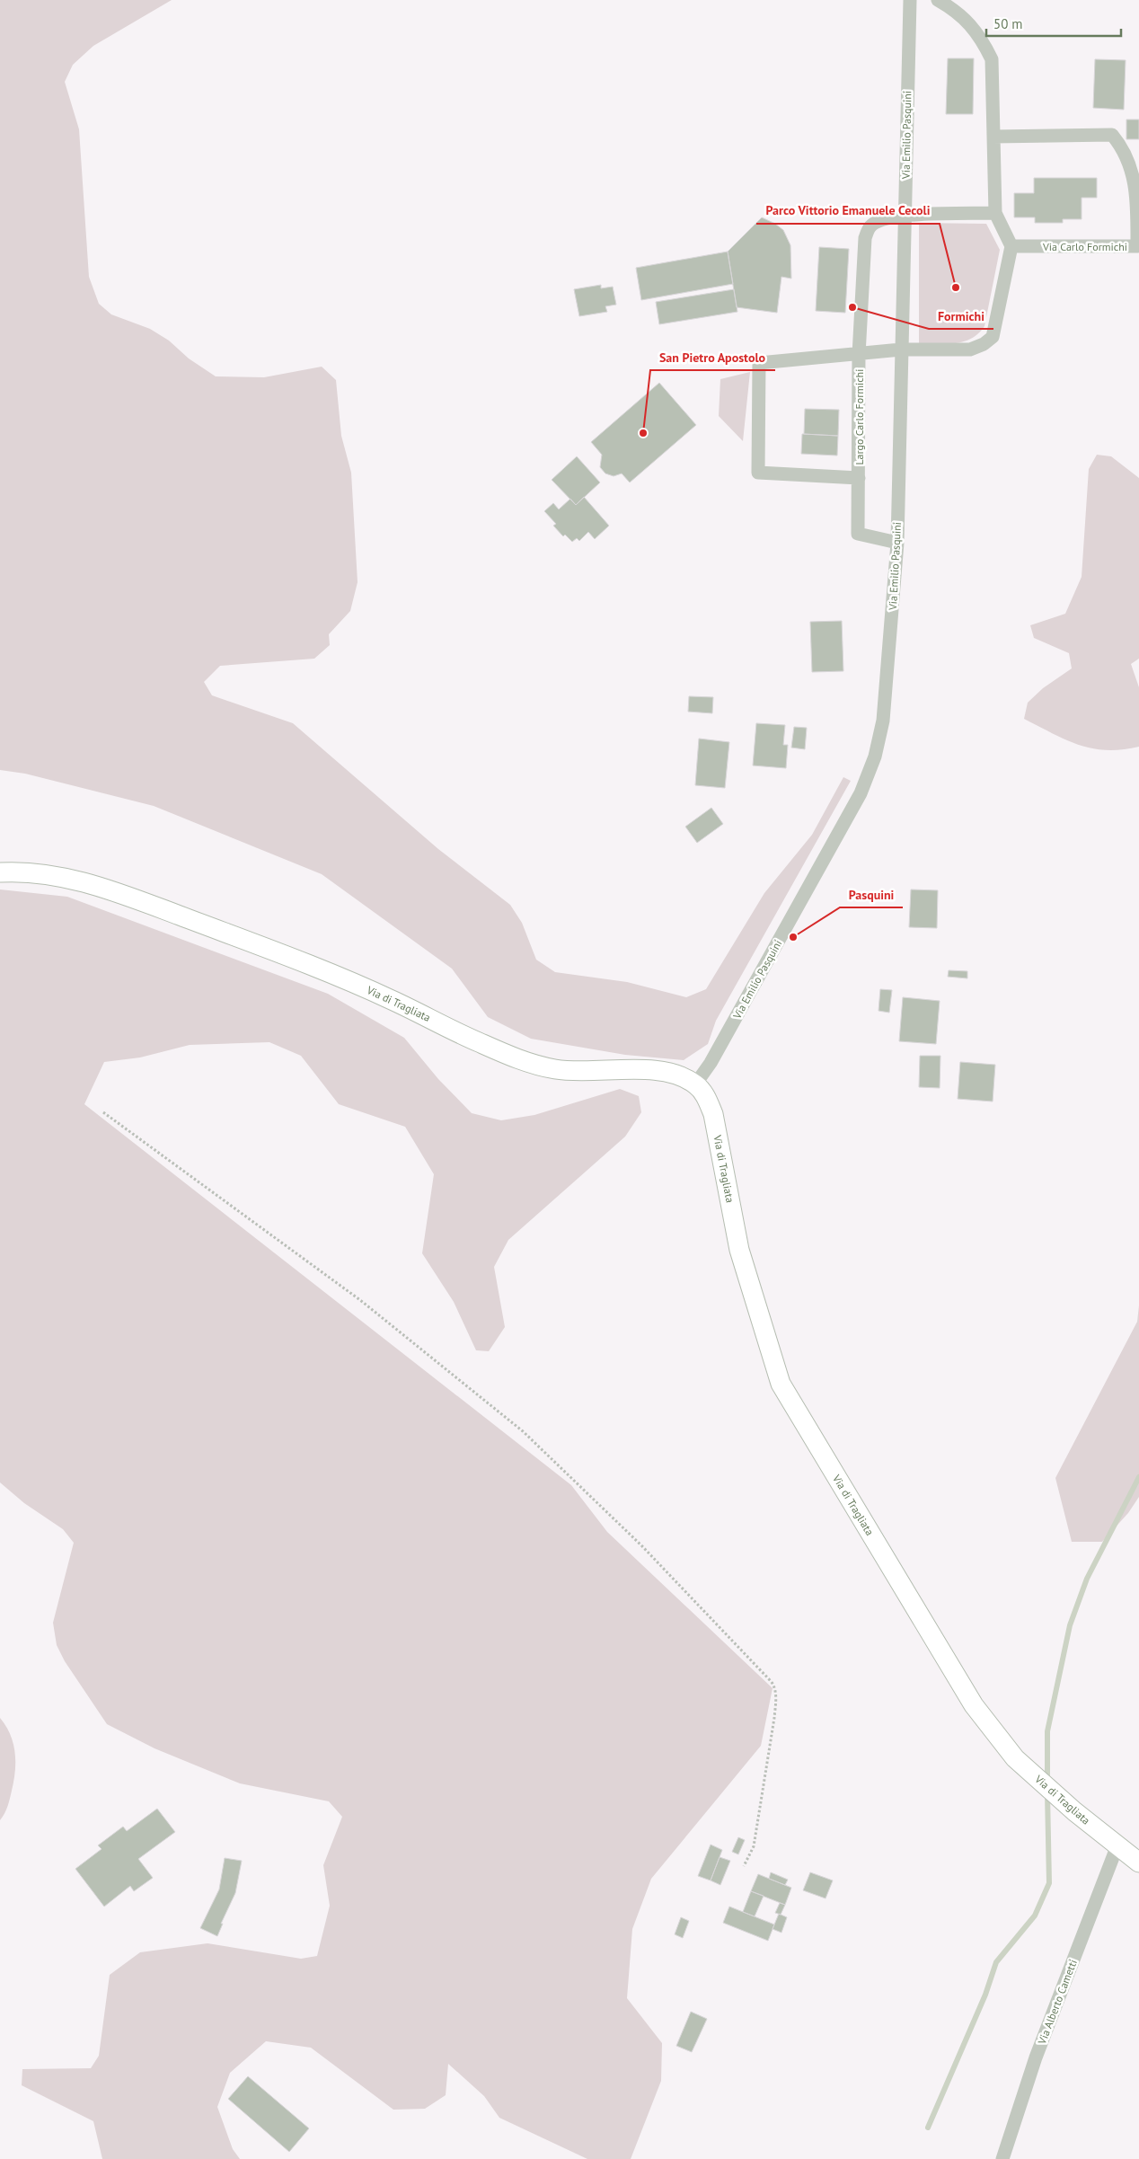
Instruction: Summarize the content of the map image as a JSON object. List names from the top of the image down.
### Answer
{
  "streets": {
    "street": [
      "Via Emilio Pasquini",
      "Via Carlo Formichi",
      "Largo Carlo Formichi",
      "Via di Tragliata",
      "Via Alberto Cametti"
    ]
  },
  "crossings": [
    ["Via Emilio Pasquini", "Largo Carlo Formichi"],
    ["Via Emilio Pasquini", "Via di Tragliata"],
    ["Via di Tragliata", "Via Alberto Cametti"]
  ],
  "places": [
    "Parco Vittorio Emanuele Cecoli",
    "Formichi",
    "San Pietro Apostolo",
    "Pasquini"
  ],
  "scale_bar": "50 m"
}
